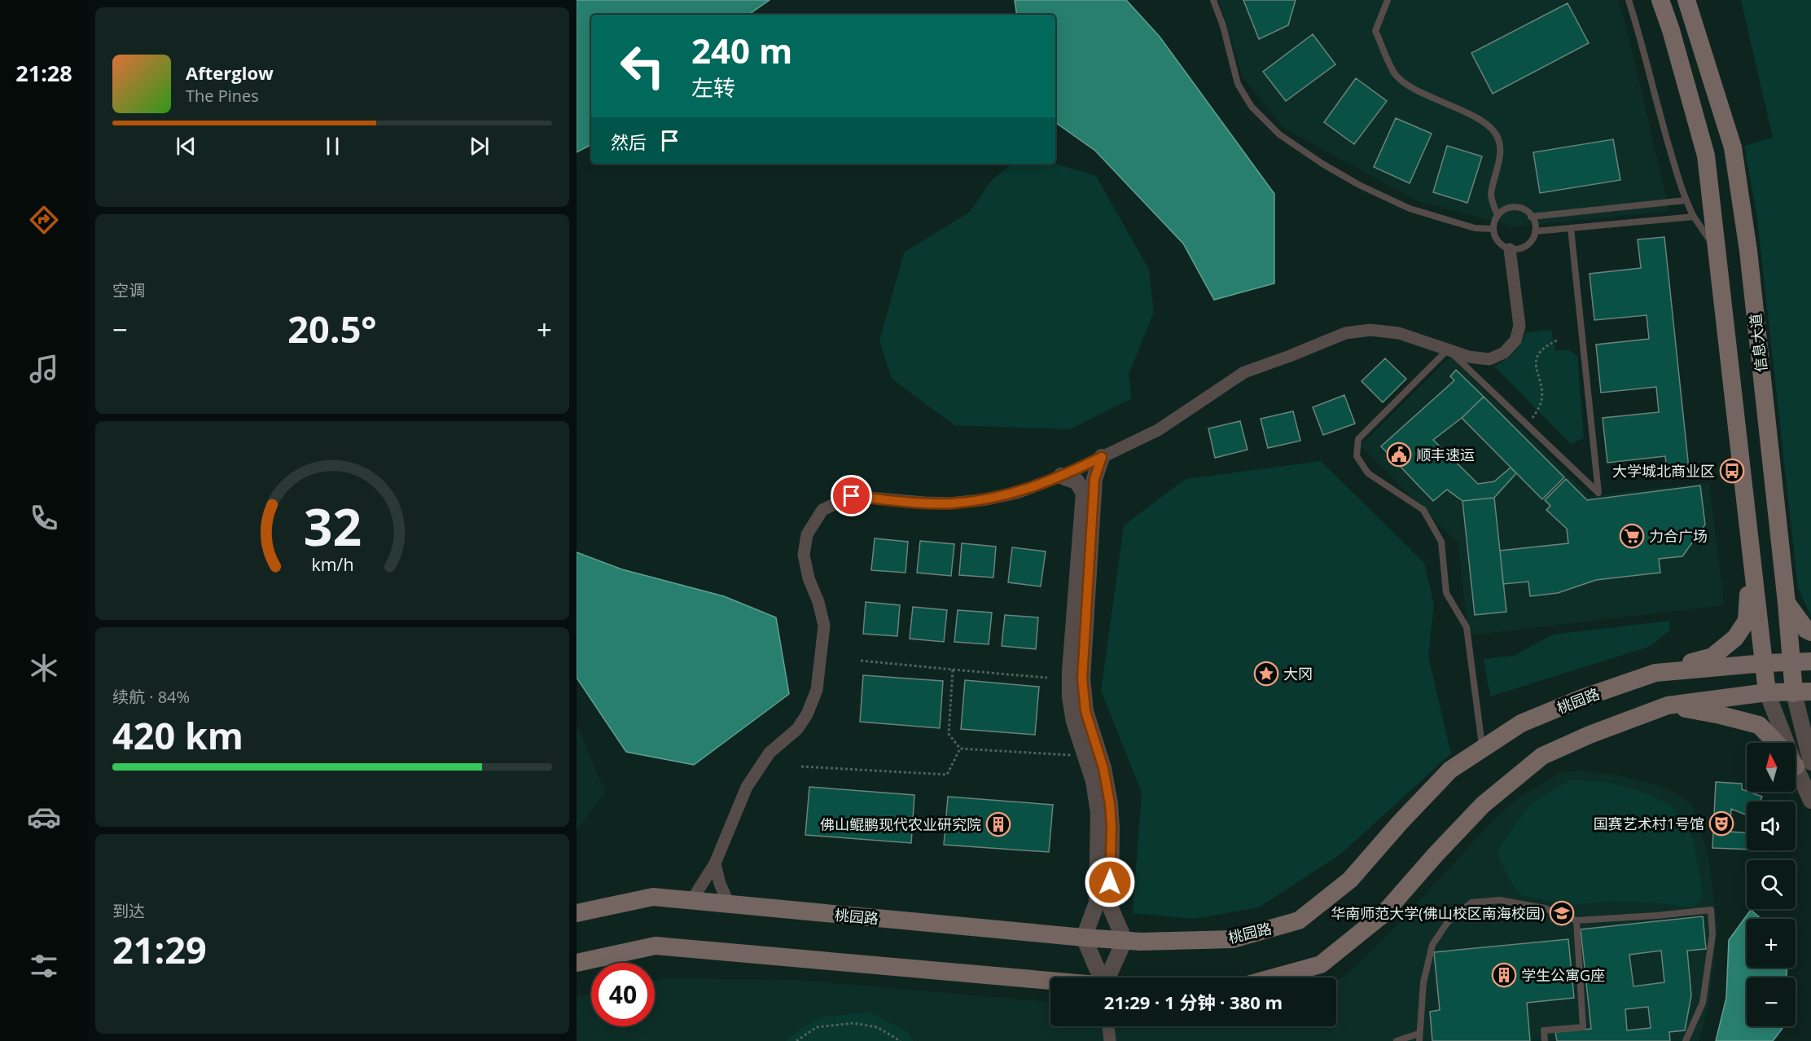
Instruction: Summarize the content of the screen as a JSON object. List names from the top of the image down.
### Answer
{
  "streets": {
    "main road": ["信息大道", "桃园路"]
  },
  "crossings": [
    ["信息大道", "桃园路"]
  ],
  "places": {
    "public building": ["顺丰速运"],
    "bus stop": ["大学城北商业区"],
    "supermarket": ["力合广场"],
    "place": ["大冈"],
    "theatre": ["国赛艺术村1号馆"],
    "building": ["佛山鲲鹏现代农业研究院", "学生公寓G座"],
    "school or university": ["华南师范大学(佛山校区南海校园)"]
  },
  "north": "top",
  "page": {
    "tabs": "21:28",
    "turn": ["240 m", "左转"],
    "song": ["Afterglow", "The Pines"],
    "then": "然后",
    "tile": [
      "空调",
      ["续航 · 84%", "420 km"],
      ["到达", "21:29"]
    ],
    "heat": ["−", "20.5°", "+"],
    "map_buttons": ["+", "−"],
    "limit": "40",
    "trip": "21:29 · 1 分钟 · 380 m",
    "gauge": ["32", "km/h"]
  }
}
